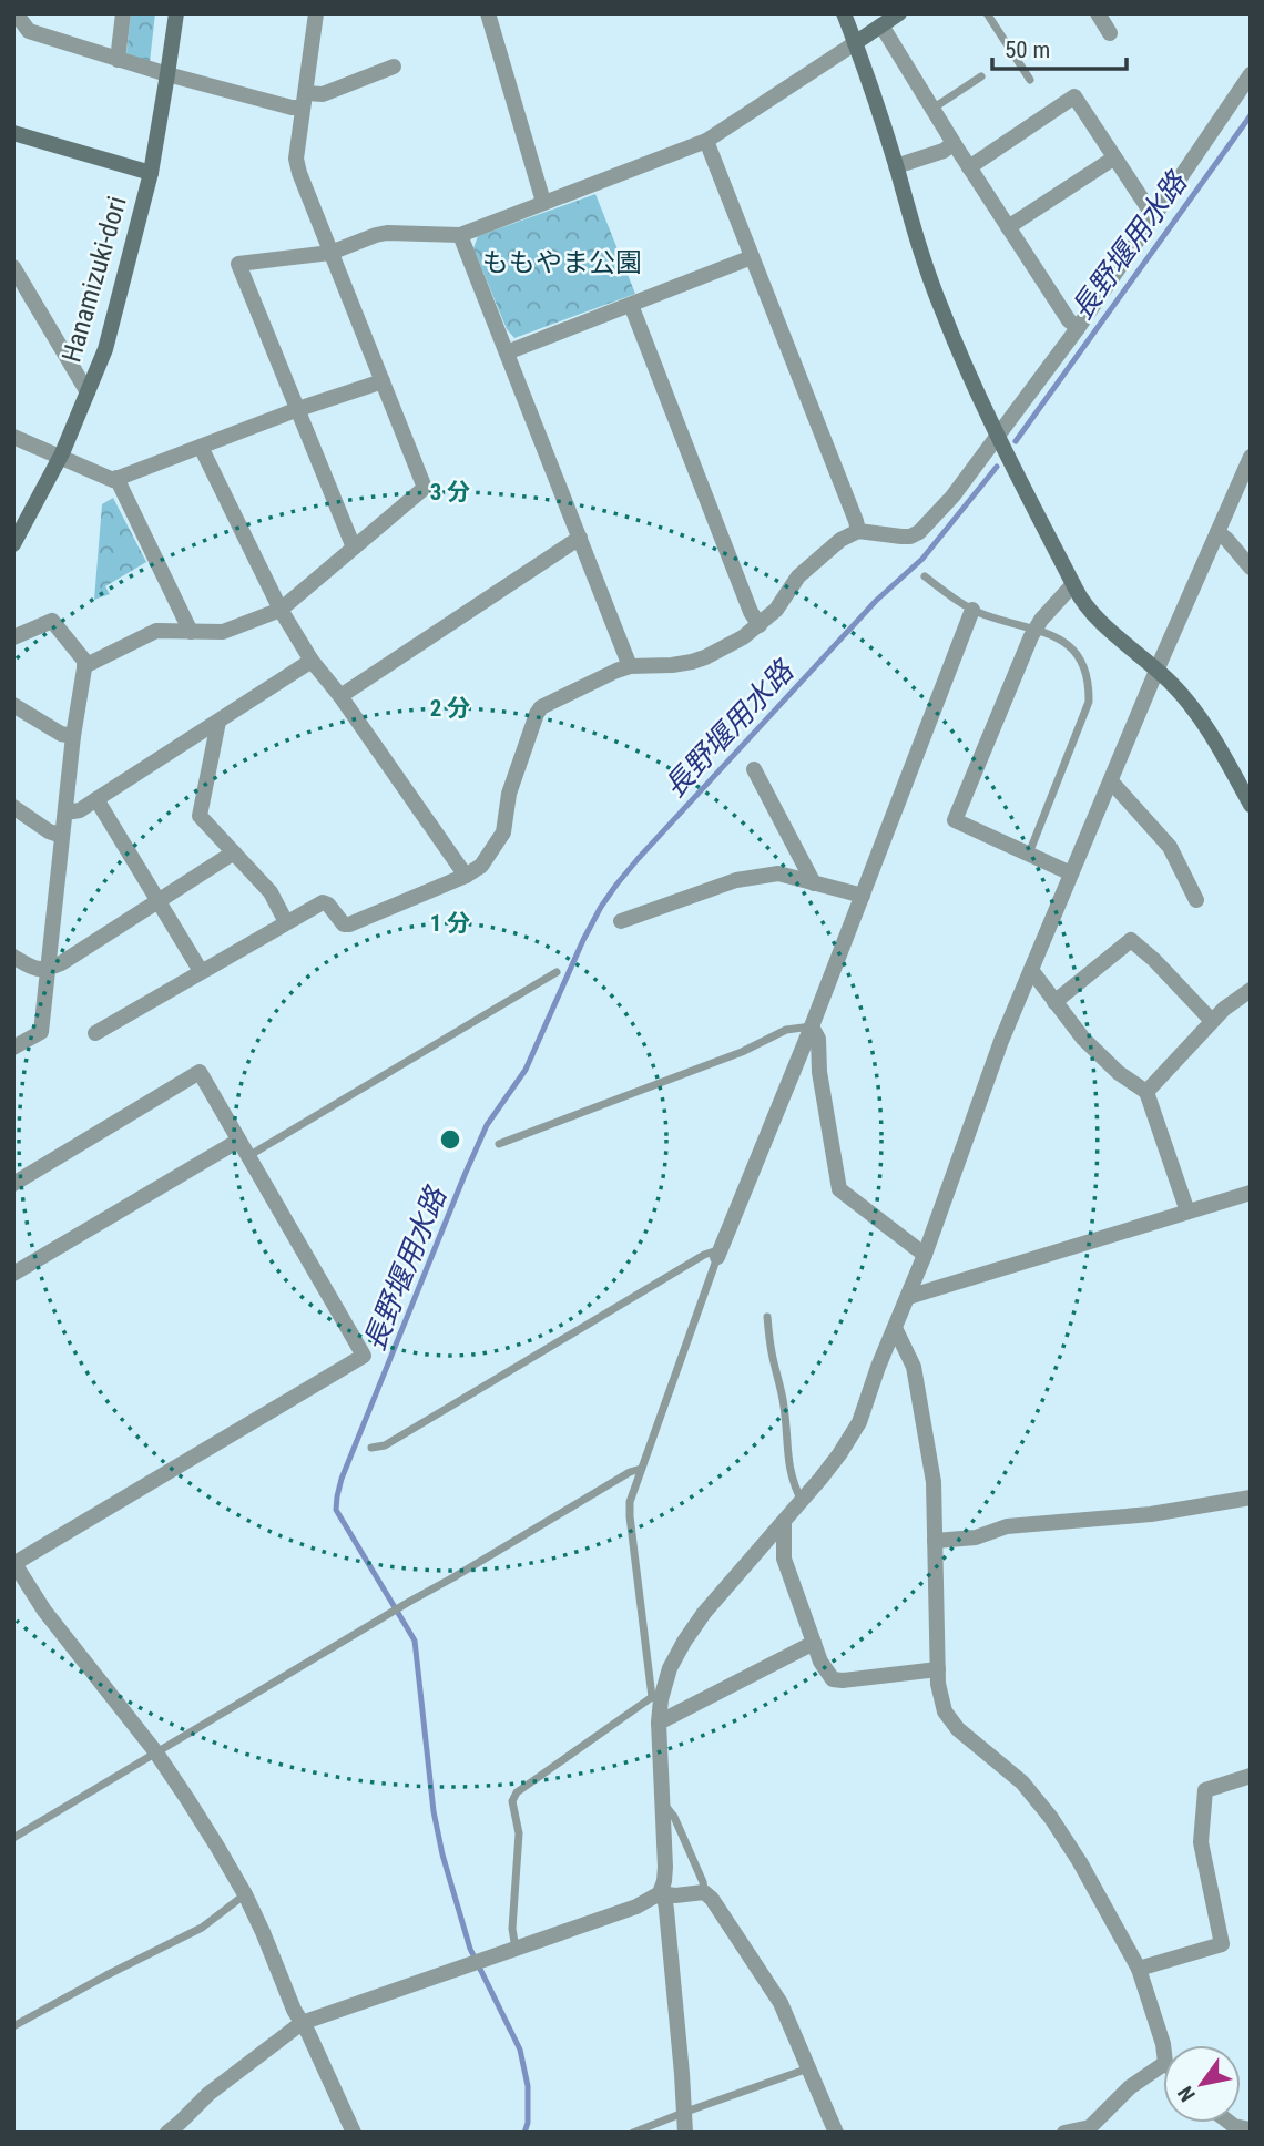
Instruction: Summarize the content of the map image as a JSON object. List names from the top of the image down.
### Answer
{
  "streets": {
    "street": ["Hanamizuki-dori"]
  },
  "water": ["長野堰用水路"],
  "parks": ["ももやま公園"],
  "scale_bar": "50 m",
  "north": "bottom left",
  "rings": ["3 分", "2 分", "1 分"]
}
